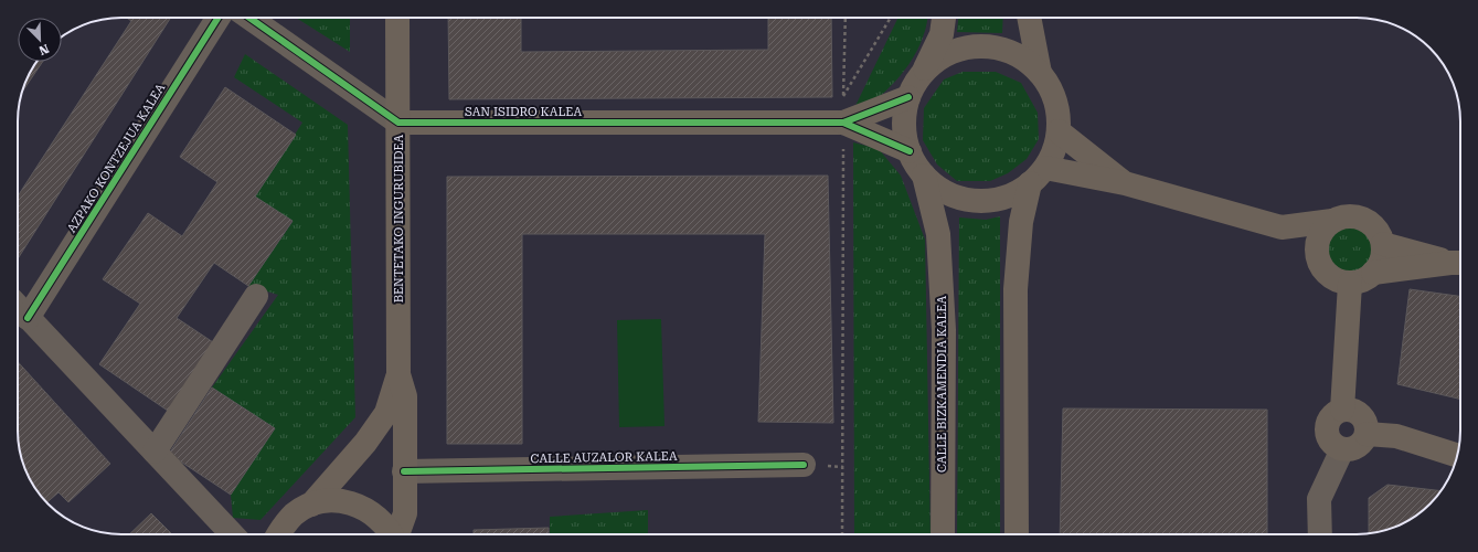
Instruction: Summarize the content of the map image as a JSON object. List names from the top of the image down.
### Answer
{
  "streets": {
    "main road": ["SAN ISIDRO KALEA", "BENTETAKO INGURUBIDEA", "CALLE BIZKAMENDIA KALEA"],
    "street": ["AZPAKO KONTZEJUA KALEA", "CALLE AUZALOR KALEA"]
  },
  "crossings": [
    ["SAN ISIDRO KALEA", "BENTETAKO INGURUBIDEA"],
    ["SAN ISIDRO KALEA", "CALLE BIZKAMENDIA KALEA"],
    ["BENTETAKO INGURUBIDEA", "CALLE AUZALOR KALEA"]
  ],
  "north": "bottom right"
}
